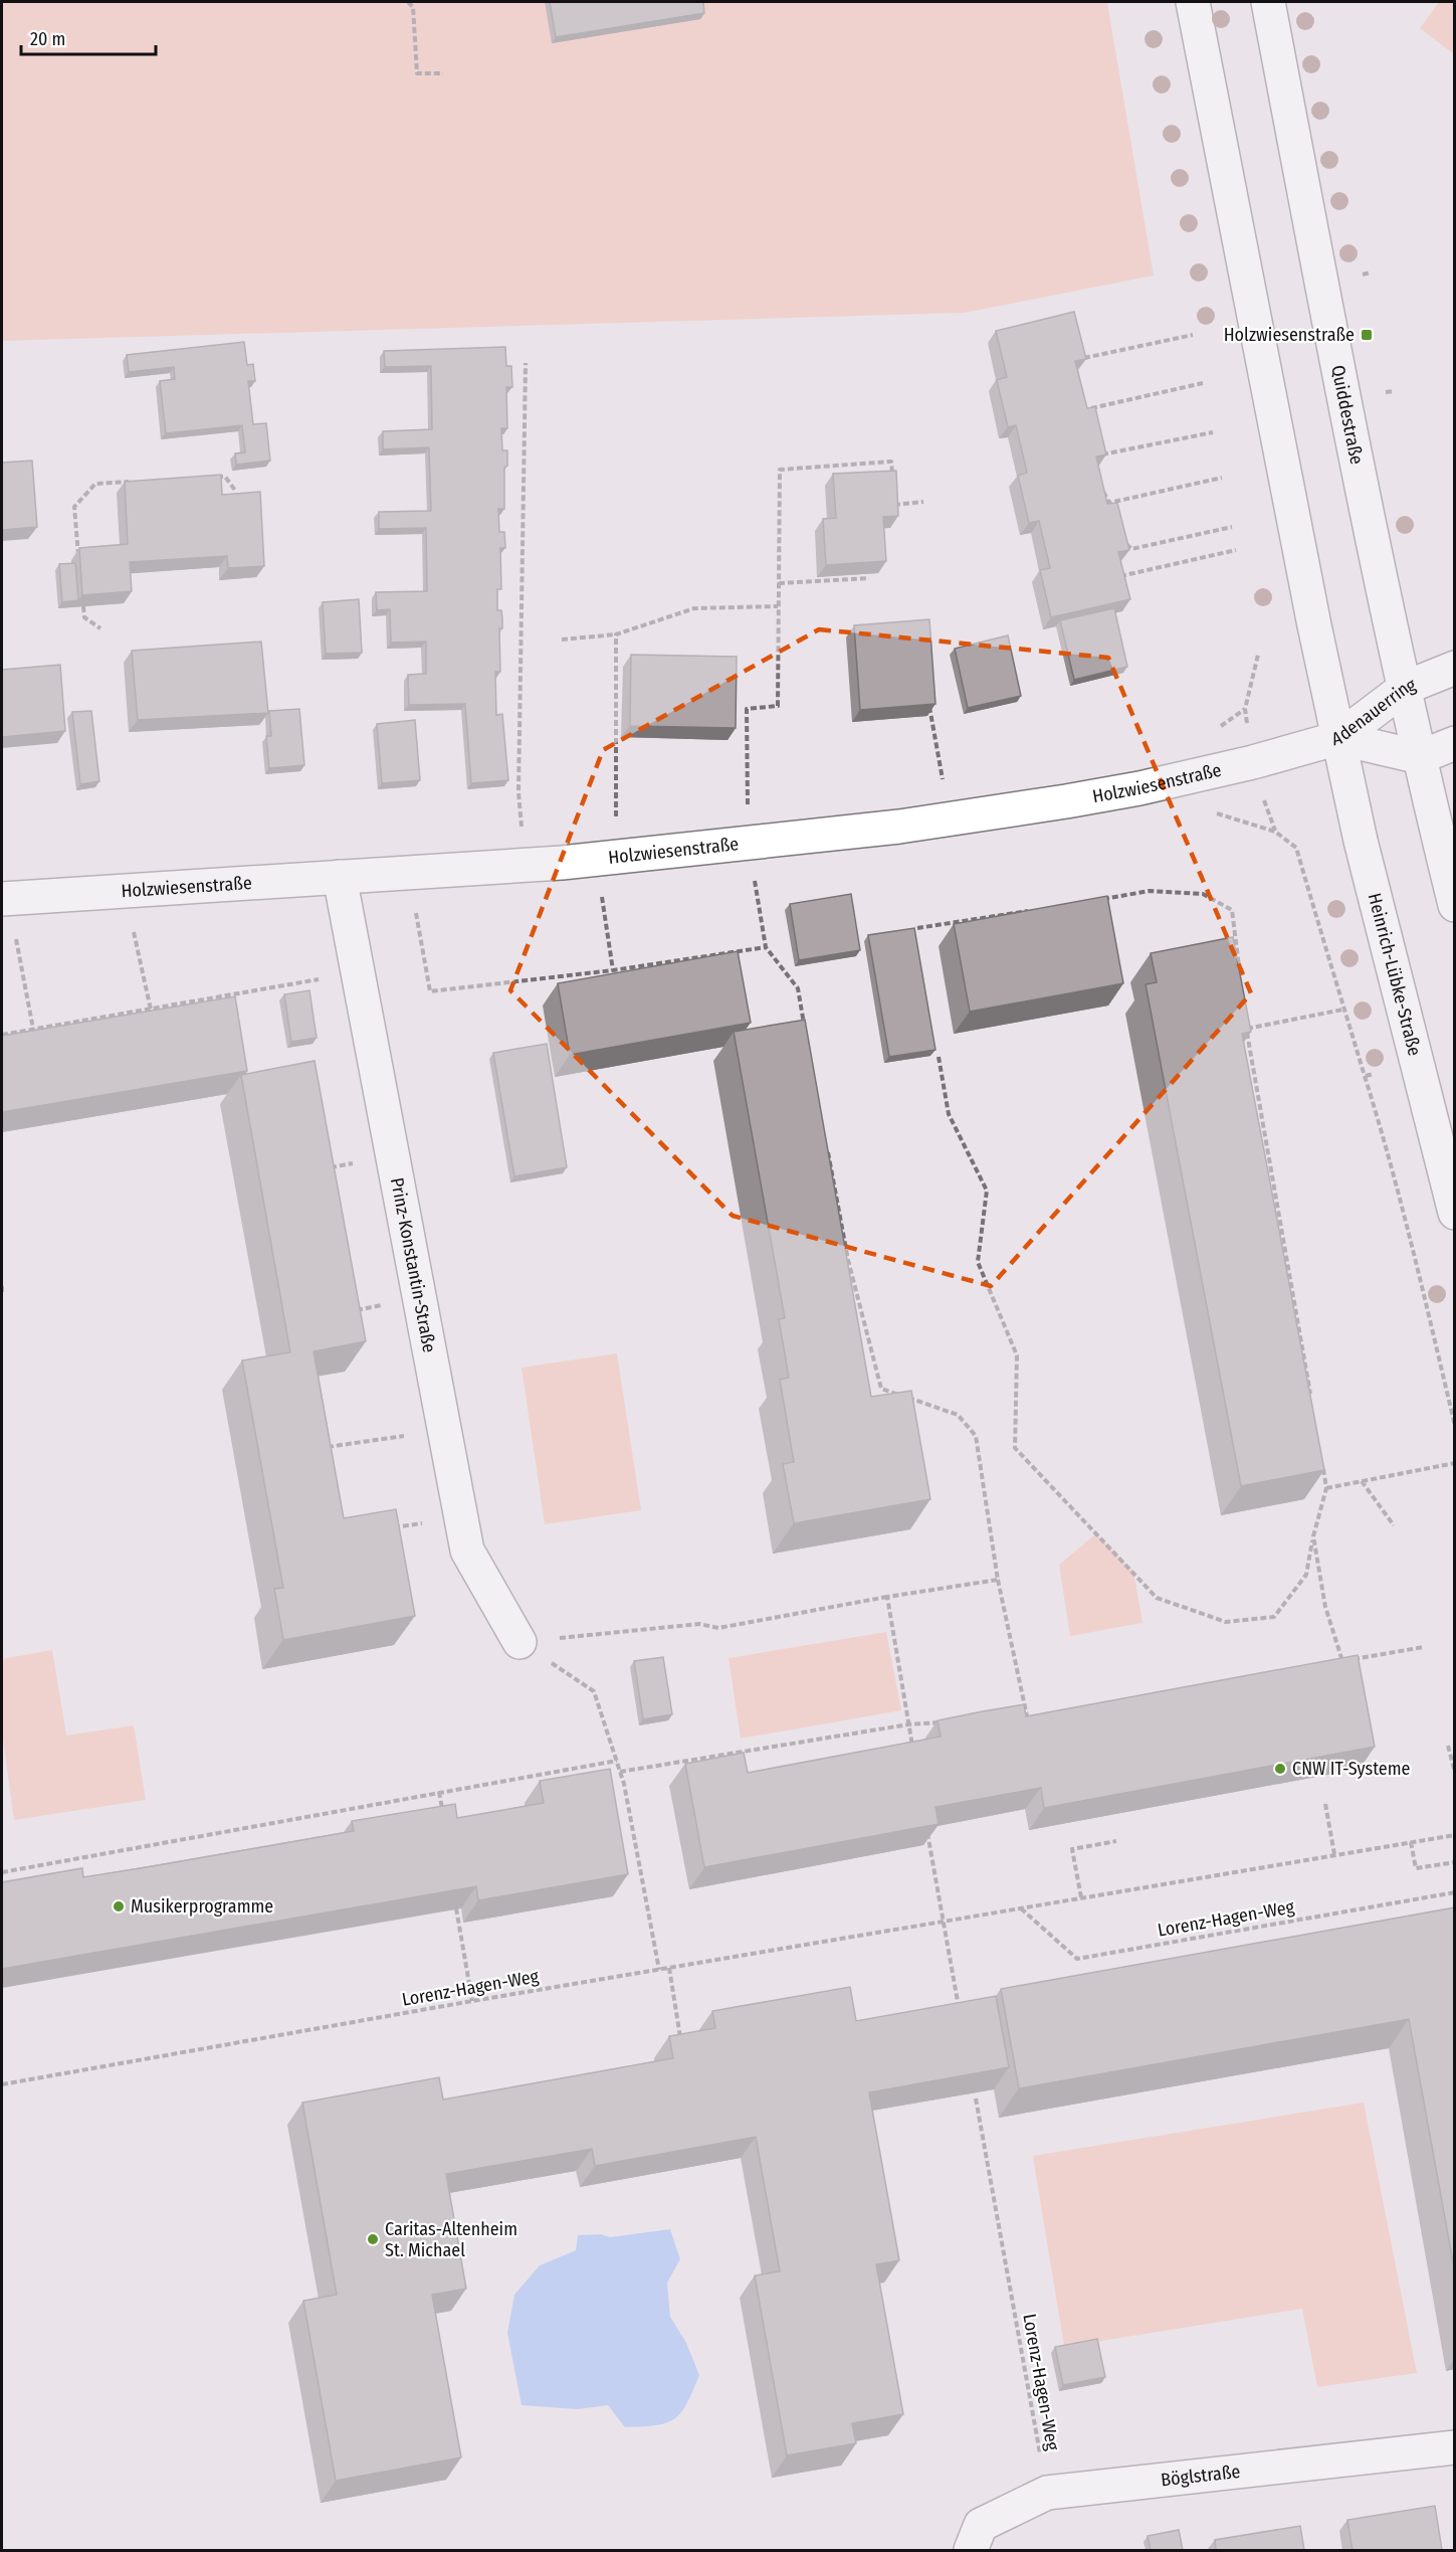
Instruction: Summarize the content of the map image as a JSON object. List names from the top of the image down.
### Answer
{
  "streets": {
    "street": [
      "Quiddestraße",
      "Adenauerring",
      "Holzwiesenstraße",
      "Heinrich-Lübke-Straße",
      "Prinz-Konstantin-Straße",
      "Böglstraße"
    ],
    "path": ["Lorenz-Hagen-Weg"]
  },
  "crossings": [
    ["Quiddestraße", "Adenauerring"],
    ["Adenauerring", "Holzwiesenstraße"],
    ["Adenauerring", "Heinrich-Lübke-Straße"],
    ["Holzwiesenstraße", "Heinrich-Lübke-Straße"],
    ["Holzwiesenstraße", "Prinz-Konstantin-Straße"],
    ["Lorenz-Hagen-Weg", "Böglstraße"]
  ],
  "places": {
    "transit": ["Holzwiesenstraße"],
    "other": ["CNW IT-Systeme", "Musikerprogramme", "Caritas-Altenheim St. Michael"]
  },
  "scale_bar": "20 m"
}
